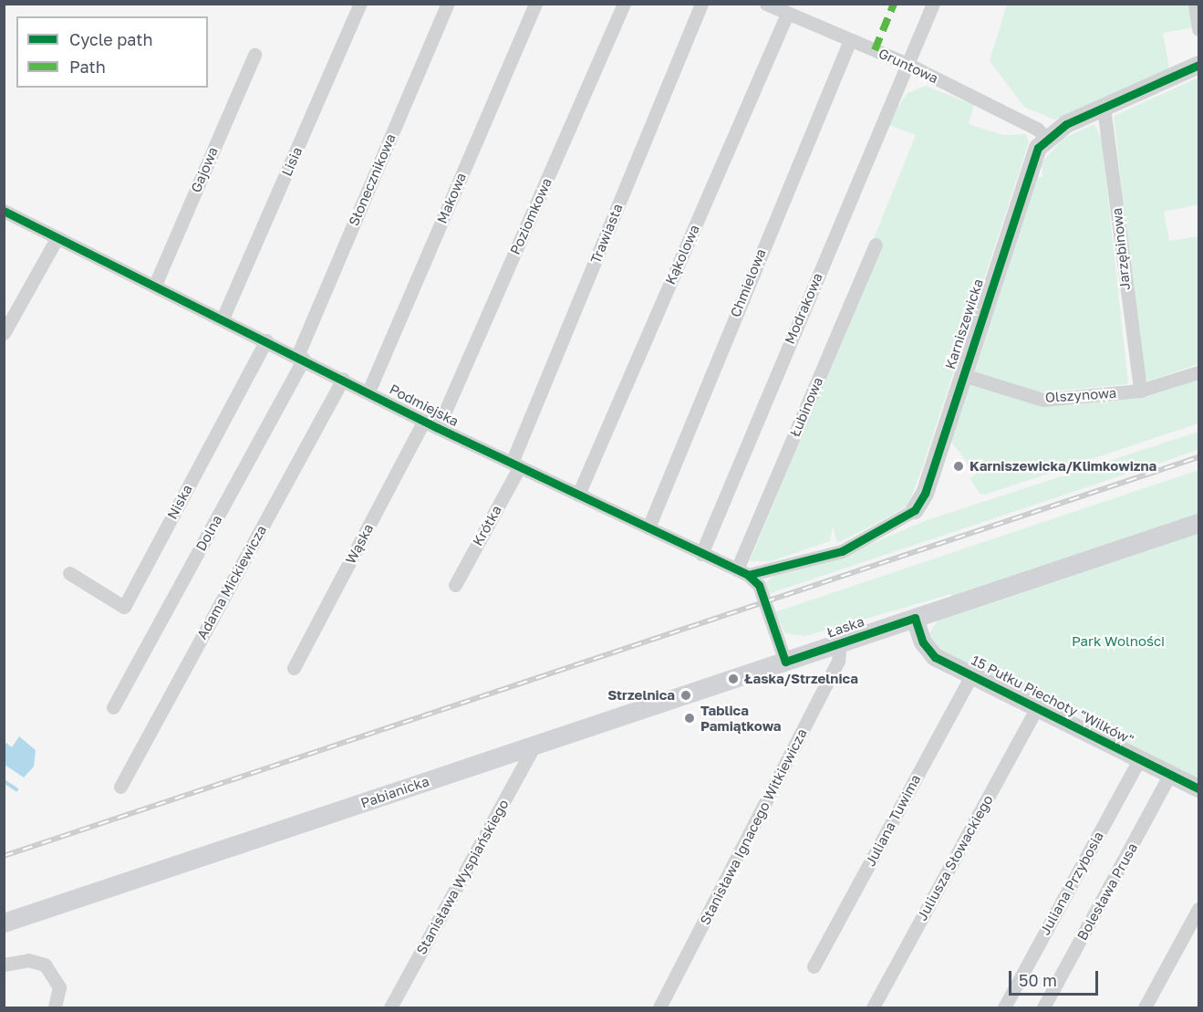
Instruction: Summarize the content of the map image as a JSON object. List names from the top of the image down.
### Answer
{
  "streets": {
    "main road": ["Łaska", "Pabianicka"],
    "street": [
      "Gruntowa",
      "Lisia",
      "Gajowa",
      "Słonecznikowa",
      "Makowa",
      "Poziomkowa",
      "Trawiasta",
      "Jarzębinowa",
      "Kąkolowa",
      "Chmielowa",
      "Modrakowa",
      "Karniszewicka",
      "Olszynowa",
      "Podmiejska",
      "Łubinowa",
      "Niska",
      "Krótka",
      "Dolna",
      "Wąska",
      "Adama Mickiewicza",
      "15 Pułku Piechoty \"Wilków\"",
      "Juliana Tuwima",
      "Stanisława Ignacego Witkiewicza",
      "Juliusza Słowackiego",
      "Stanisława Wyspiańskiego",
      "Juliana Przybosia",
      "Bolesława Prusa"
    ]
  },
  "crossings": [
    ["Gruntowa", "Kąkolowa"],
    ["Gruntowa", "Chmielowa"],
    ["Gruntowa", "Modrakowa"],
    ["Gruntowa", "Karniszewicka"],
    ["Lisia", "Podmiejska"],
    ["Gajowa", "Podmiejska"],
    ["Słonecznikowa", "Podmiejska"],
    ["Słonecznikowa", "Dolna"],
    ["Makowa", "Podmiejska"],
    ["Poziomkowa", "Podmiejska"],
    ["Trawiasta", "Podmiejska"],
    ["Trawiasta", "Krótka"],
    ["Jarzębinowa", "Olszynowa"],
    ["Kąkolowa", "Podmiejska"],
    ["Chmielowa", "Podmiejska"],
    ["Modrakowa", "Podmiejska"],
    ["Karniszewicka", "Olszynowa"],
    ["Karniszewicka", "Podmiejska"],
    ["Karniszewicka", "Łubinowa"],
    ["Podmiejska", "Łubinowa"],
    ["Podmiejska", "Niska"],
    ["Podmiejska", "Krótka"],
    ["Podmiejska", "Dolna"],
    ["Podmiejska", "Wąska"],
    ["Podmiejska", "Adama Mickiewicza"],
    ["Łaska", "15 Pułku Piechoty \"Wilków\""],
    ["Łaska", "Pabianicka"],
    ["Łaska", "Stanisława Ignacego Witkiewicza"],
    ["15 Pułku Piechoty \"Wilków\"", "Juliana Tuwima"],
    ["15 Pułku Piechoty \"Wilków\"", "Juliusza Słowackiego"],
    ["15 Pułku Piechoty \"Wilków\"", "Juliana Przybosia"],
    ["15 Pułku Piechoty \"Wilków\"", "Bolesława Prusa"],
    ["Pabianicka", "Stanisława Wyspiańskiego"]
  ],
  "parks": ["Park Wolności"],
  "places": [
    "Karniszewicka/Klimkowizna",
    "Łaska/Strzelnica",
    "Strzelnica",
    "Tablica Pamiątkowa"
  ],
  "legend": ["Cycle path", "Path"],
  "scale_bar": "50 m"
}
